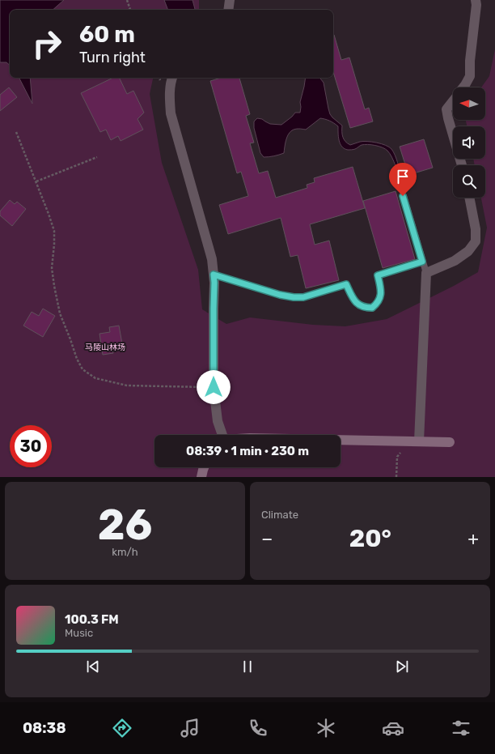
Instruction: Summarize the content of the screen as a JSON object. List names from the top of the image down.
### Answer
{
  "parks": ["马陵山林场"],
  "north": "left",
  "page": {
    "turn": ["60 m", "Turn right"],
    "limit": "30",
    "trip": "08:39 · 1 min · 230 m",
    "tile": [
      ["26", "km/h"],
      "Climate"
    ],
    "heat": ["−", "20°", "+"],
    "song": ["100.3 FM", "Music"],
    "tabs": "08:38"
  }
}
